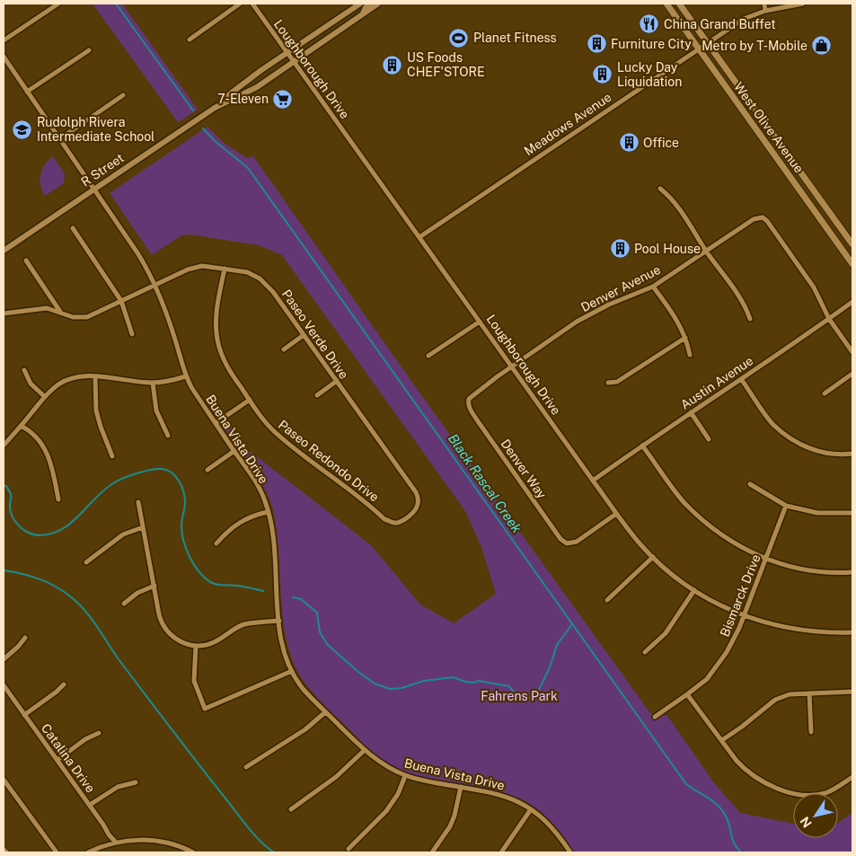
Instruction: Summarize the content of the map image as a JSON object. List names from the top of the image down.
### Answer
{
  "streets": {
    "main road": ["West Olive Avenue"],
    "street": [
      "Loughborough Drive",
      "Meadows Avenue",
      "R Street",
      "Denver Avenue",
      "Paseo Verde Drive",
      "Austin Avenue",
      "Buena Vista Drive",
      "Paseo Redondo Drive",
      "Denver Way",
      "Bismarck Drive",
      "Catalina Drive"
    ]
  },
  "crossings": [
    ["Loughborough Drive", "Meadows Avenue"],
    ["Loughborough Drive", "R Street"],
    ["Loughborough Drive", "Denver Avenue"],
    ["Loughborough Drive", "Austin Avenue"],
    ["Loughborough Drive", "Denver Way"],
    ["Loughborough Drive", "Bismarck Drive"],
    ["Meadows Avenue", "West Olive Avenue"],
    ["R Street", "Buena Vista Drive"],
    ["Denver Avenue", "Austin Avenue"],
    ["Denver Avenue", "Denver Way"],
    ["Paseo Verde Drive", "Buena Vista Drive"],
    ["Paseo Verde Drive", "Paseo Redondo Drive"]
  ],
  "water": ["Black Rascal Creek"],
  "parks": ["Fahrens Park"],
  "places": {
    "restaurant": ["China Grand Buffet"],
    "sports": ["Planet Fitness"],
    "building": [
      "Furniture City",
      "US Foods CHEF'STORE",
      "Lucky Day Liquidation",
      "Office",
      "Pool House"
    ],
    "shop": ["Metro by T-Mobile"],
    "supermarket": ["7-Eleven"],
    "school or university": ["Rudolph Rivera Intermediate School"]
  },
  "north": "bottom left"
}
